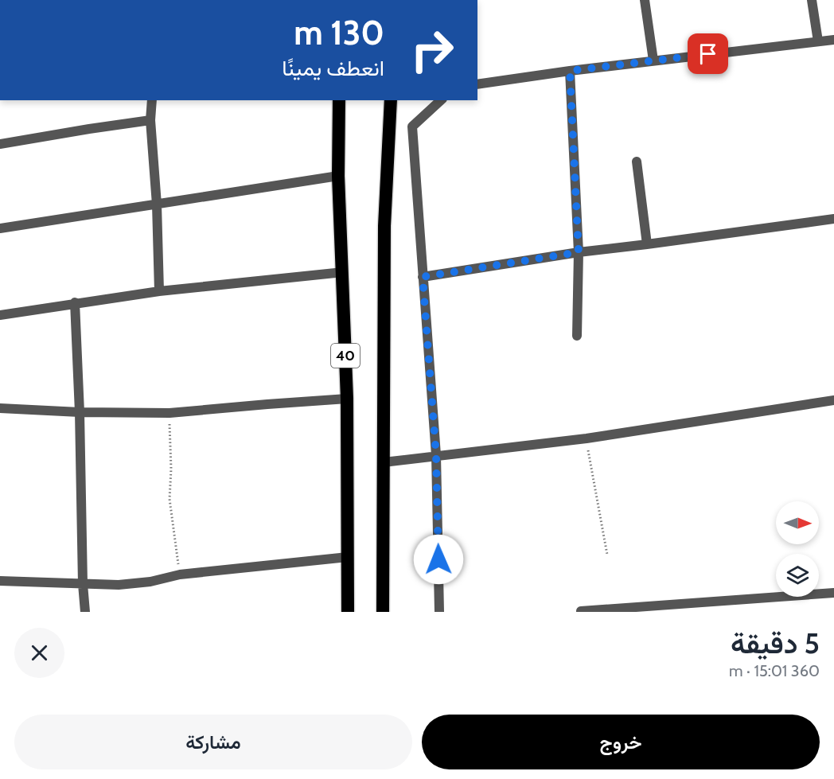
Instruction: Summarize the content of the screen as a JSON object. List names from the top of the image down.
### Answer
{
  "streets": {
    "highway": ["40"]
  },
  "north": "right",
  "page": {
    "turn": ["130 m", "انعطف يمينًا"],
    "heading": ["5 دقيقة", "360 m · 15:01"],
    "buttons": ["خروج", "مشاركة"]
  }
}
